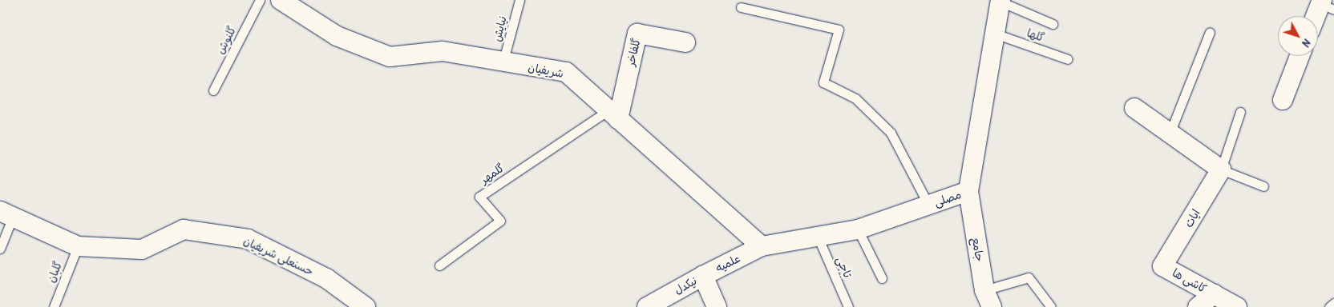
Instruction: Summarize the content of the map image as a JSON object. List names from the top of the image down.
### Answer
{
  "streets": {
    "street": [
      "گلفاخر",
      "شریفیان",
      "مصلی",
      "ایات",
      "جامع",
      "حسنعلی شریفیان",
      "علمیه",
      "کاشی ها",
      "نیکدل"
    ],
    "lane": [
      "نیایش",
      "گلها",
      "گلنوش",
      "گلمهر",
      "تاجی",
      "گلبان"
    ]
  },
  "crossings": [
    ["نیایش", "شریفیان"],
    ["گلها", "مصلی"],
    ["گلفاخر", "شریفیان"],
    ["گلفاخر", "گلمهر"],
    ["شریفیان", "گلمهر"],
    ["شریفیان", "مصلی"],
    ["شریفیان", "علمیه"],
    ["مصلی", "جامع"],
    ["مصلی", "علمیه"],
    ["مصلی", "تاجی"],
    ["ایات", "کاشی ها"],
    ["حسنعلی شریفیان", "گلبان"],
    ["علمیه", "نیکدل"]
  ],
  "north": "bottom right"
}
